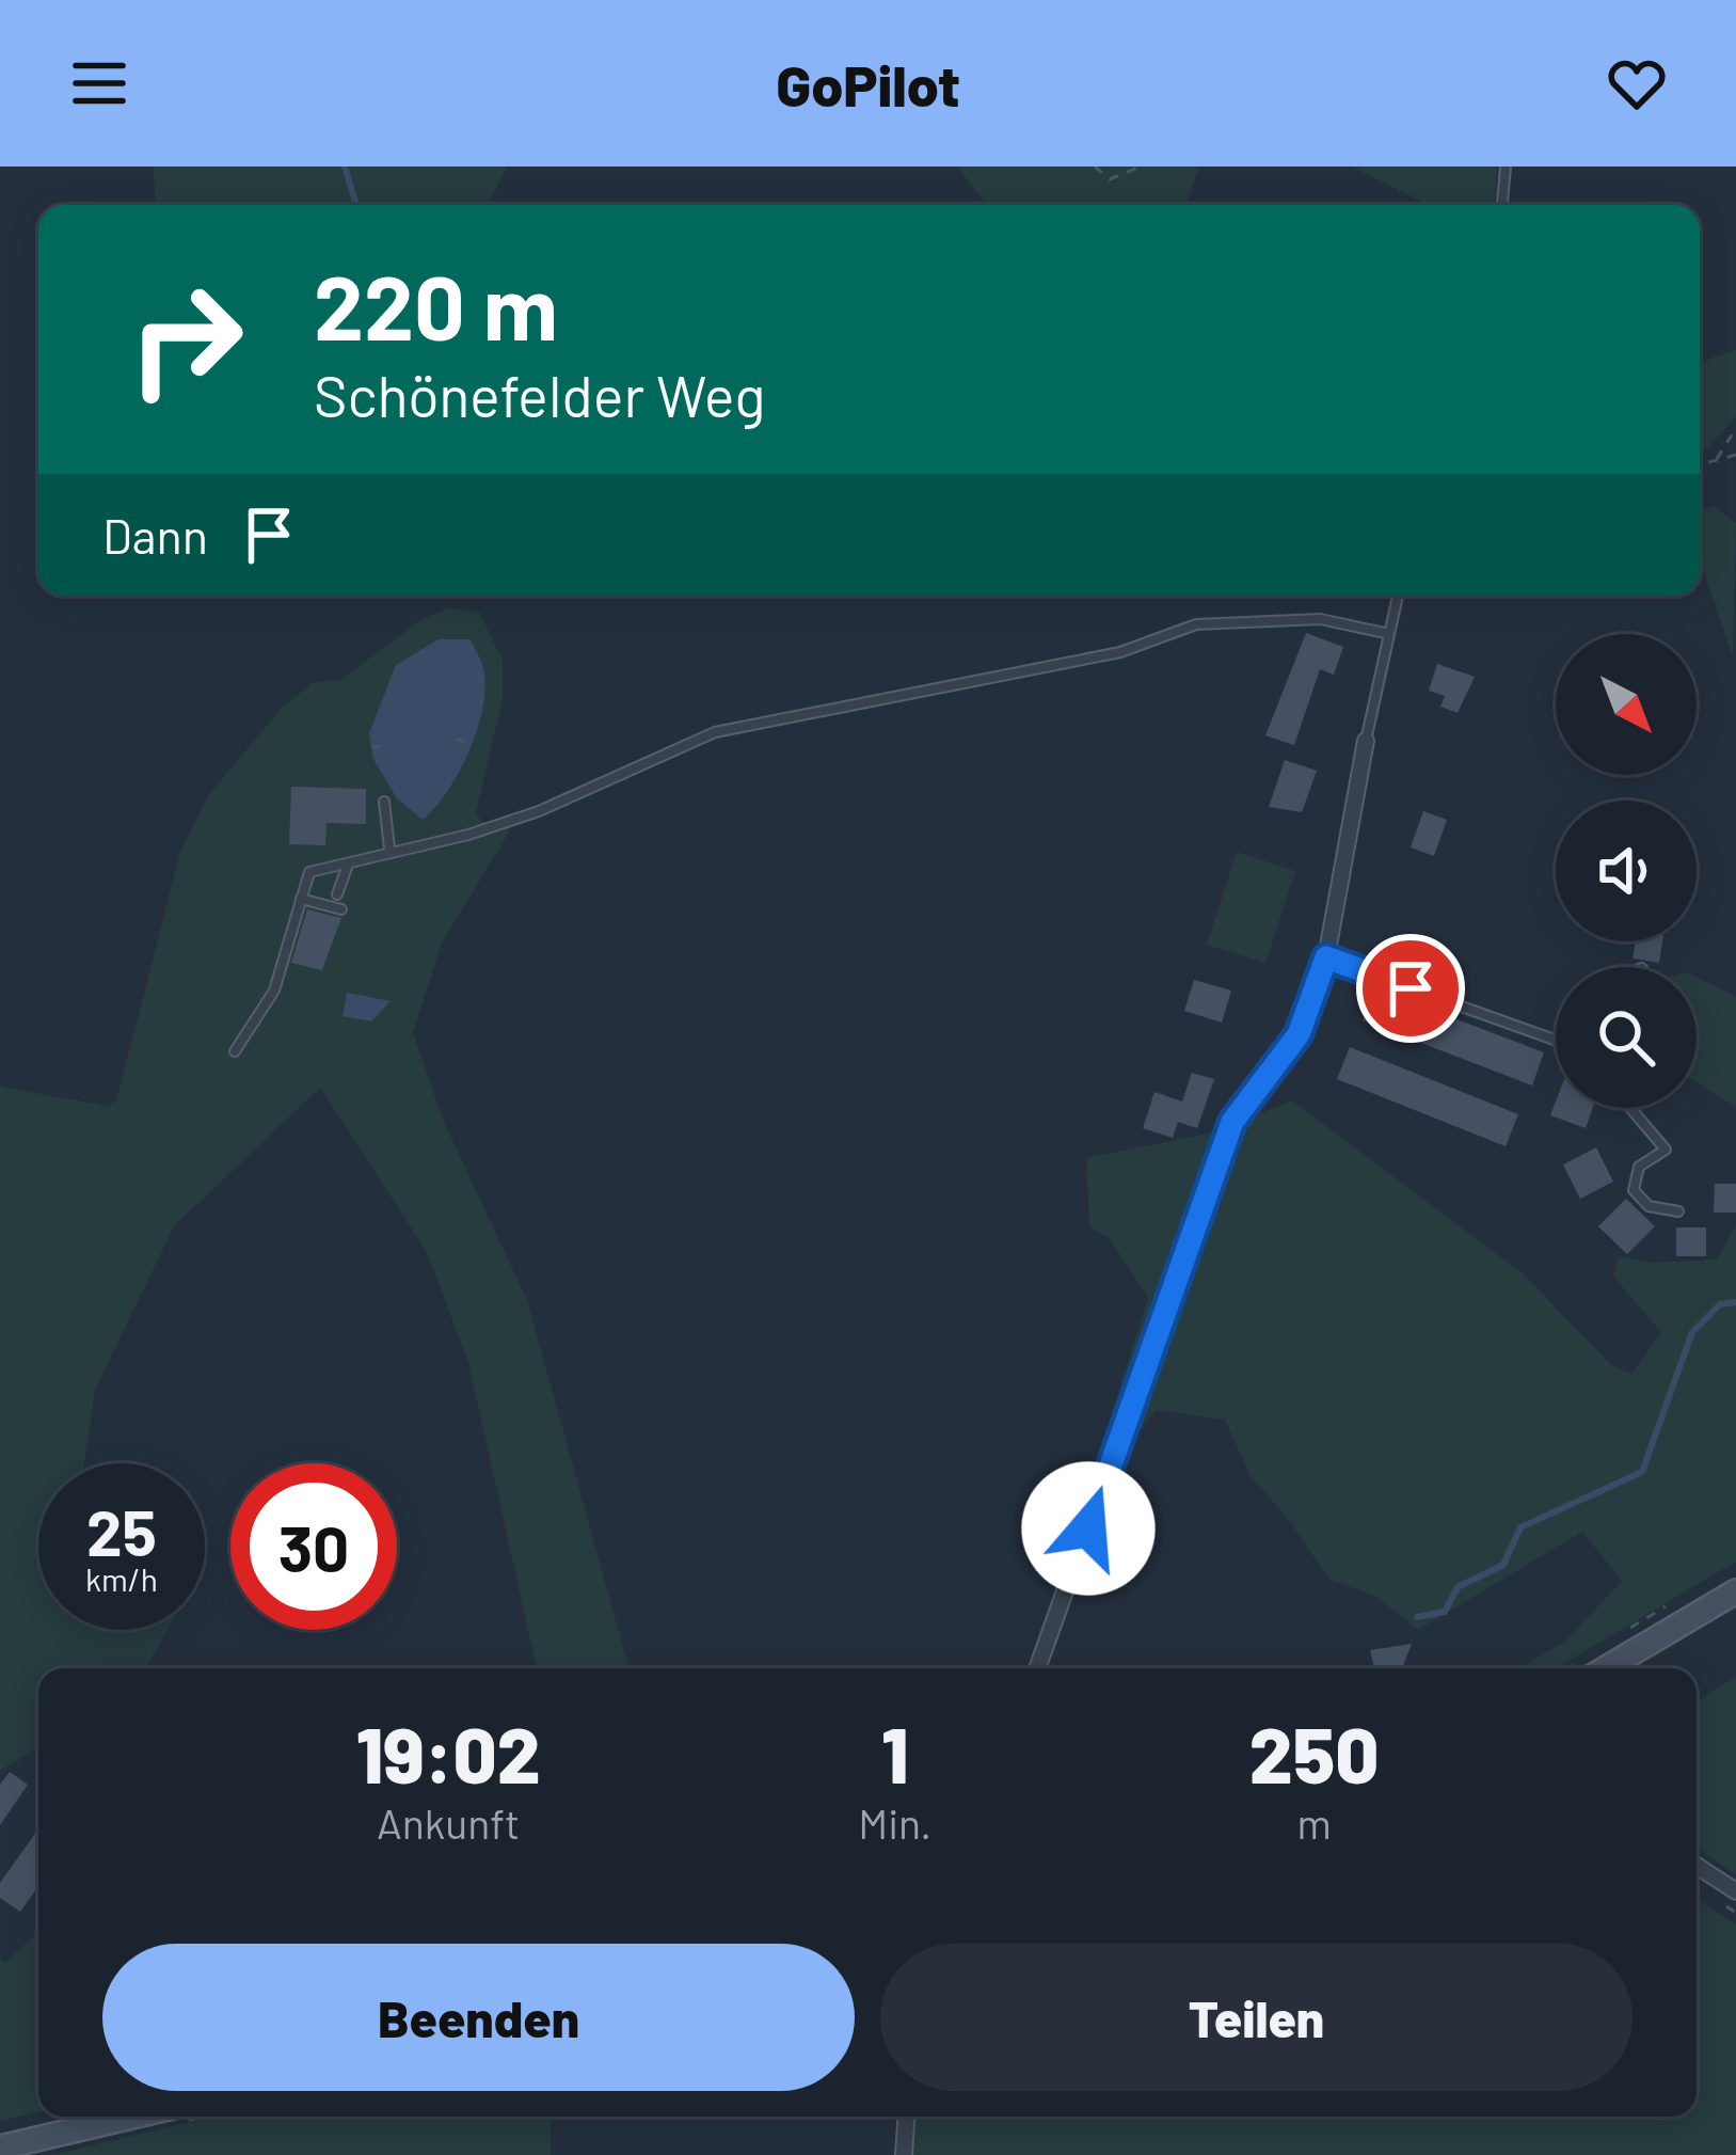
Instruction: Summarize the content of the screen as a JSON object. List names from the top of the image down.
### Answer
{
  "north": "bottom right",
  "page": {
    "header": "GoPilot",
    "turn": ["220 m", "Schönefelder Weg"],
    "then": "Dann",
    "speed": "25 km/h",
    "limit": "30",
    "eta": [
      "19:02",
      "Ankunft",
      "1",
      "Min.",
      "250",
      "m"
    ],
    "buttons": ["Beenden", "Teilen"]
  }
}
